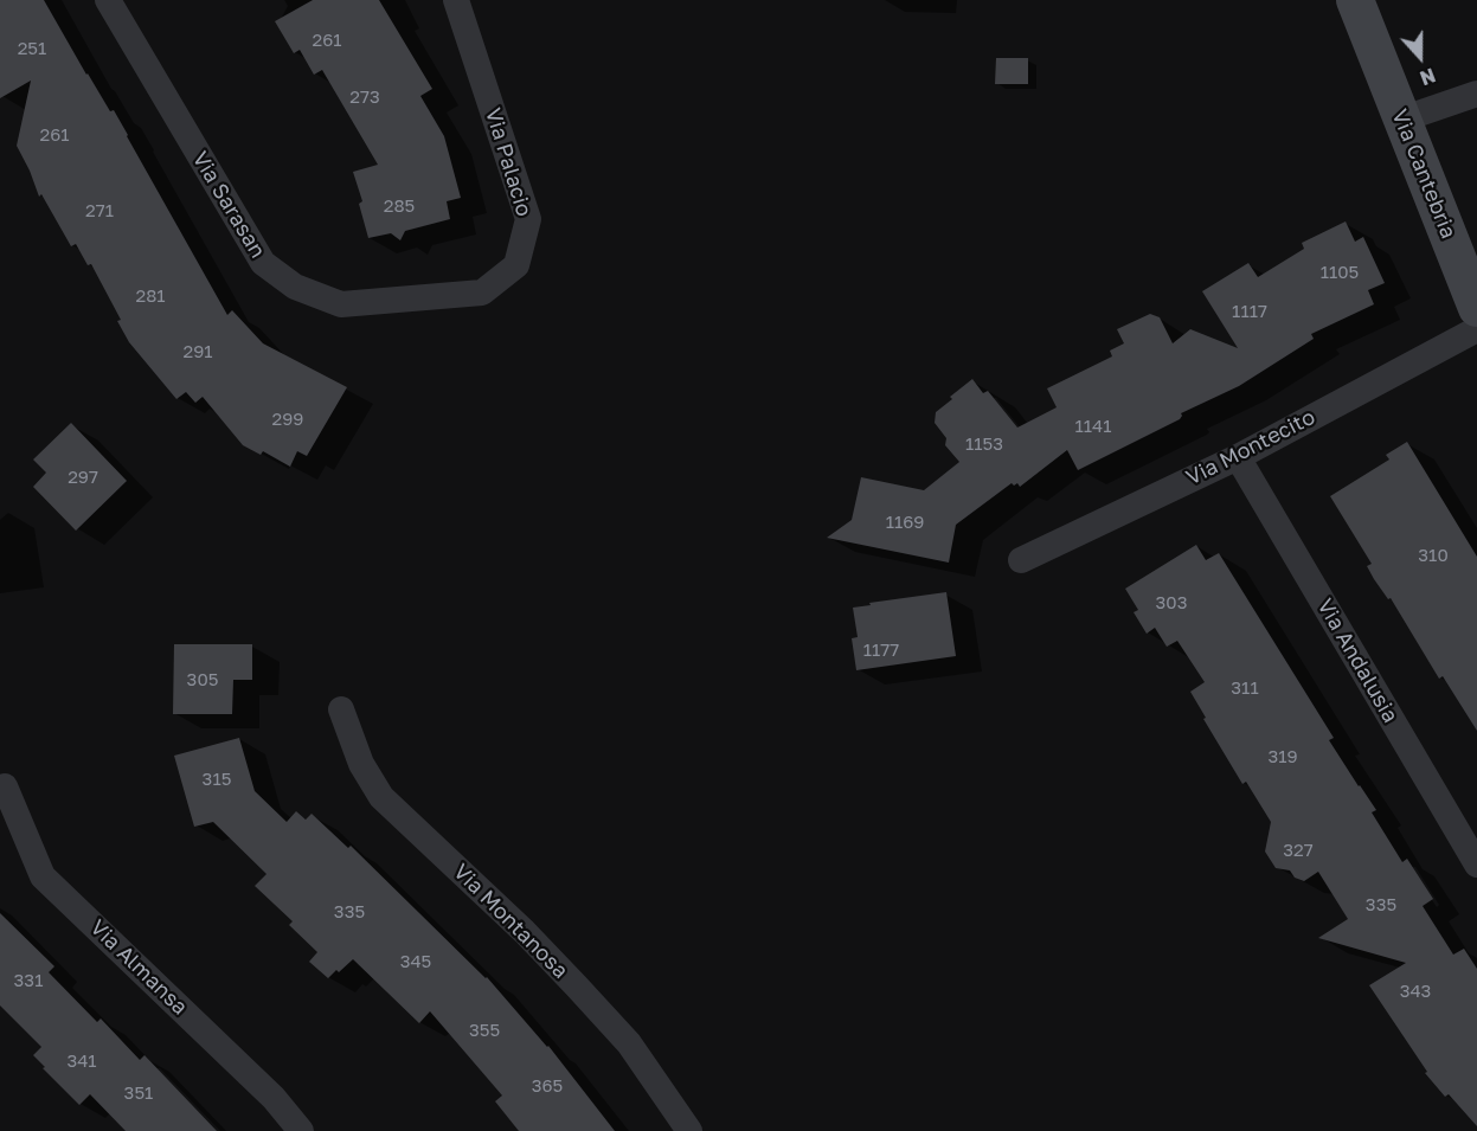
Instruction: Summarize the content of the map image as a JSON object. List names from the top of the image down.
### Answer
{
  "streets": {
    "main road": ["Via Cantebria"],
    "street": [
      "Via Palacio",
      "Via Sarasan",
      "Via Montecito",
      "Via Andalusia",
      "Via Montanosa",
      "Via Almansa"
    ]
  },
  "crossings": [
    ["Via Palacio", "Via Sarasan"],
    ["Via Montecito", "Via Andalusia"]
  ],
  "house_numbers": [
    "261",
    "251",
    "273",
    "261",
    "285",
    "271",
    "1105",
    "281",
    "1117",
    "291",
    "299",
    "1141",
    "1153",
    "297",
    "1169",
    "310",
    "303",
    "1177",
    "305",
    "311",
    "319",
    "315",
    "327",
    "335",
    "335",
    "345",
    "331",
    "343",
    "355",
    "341",
    "365",
    "351"
  ],
  "north": "bottom"
}
